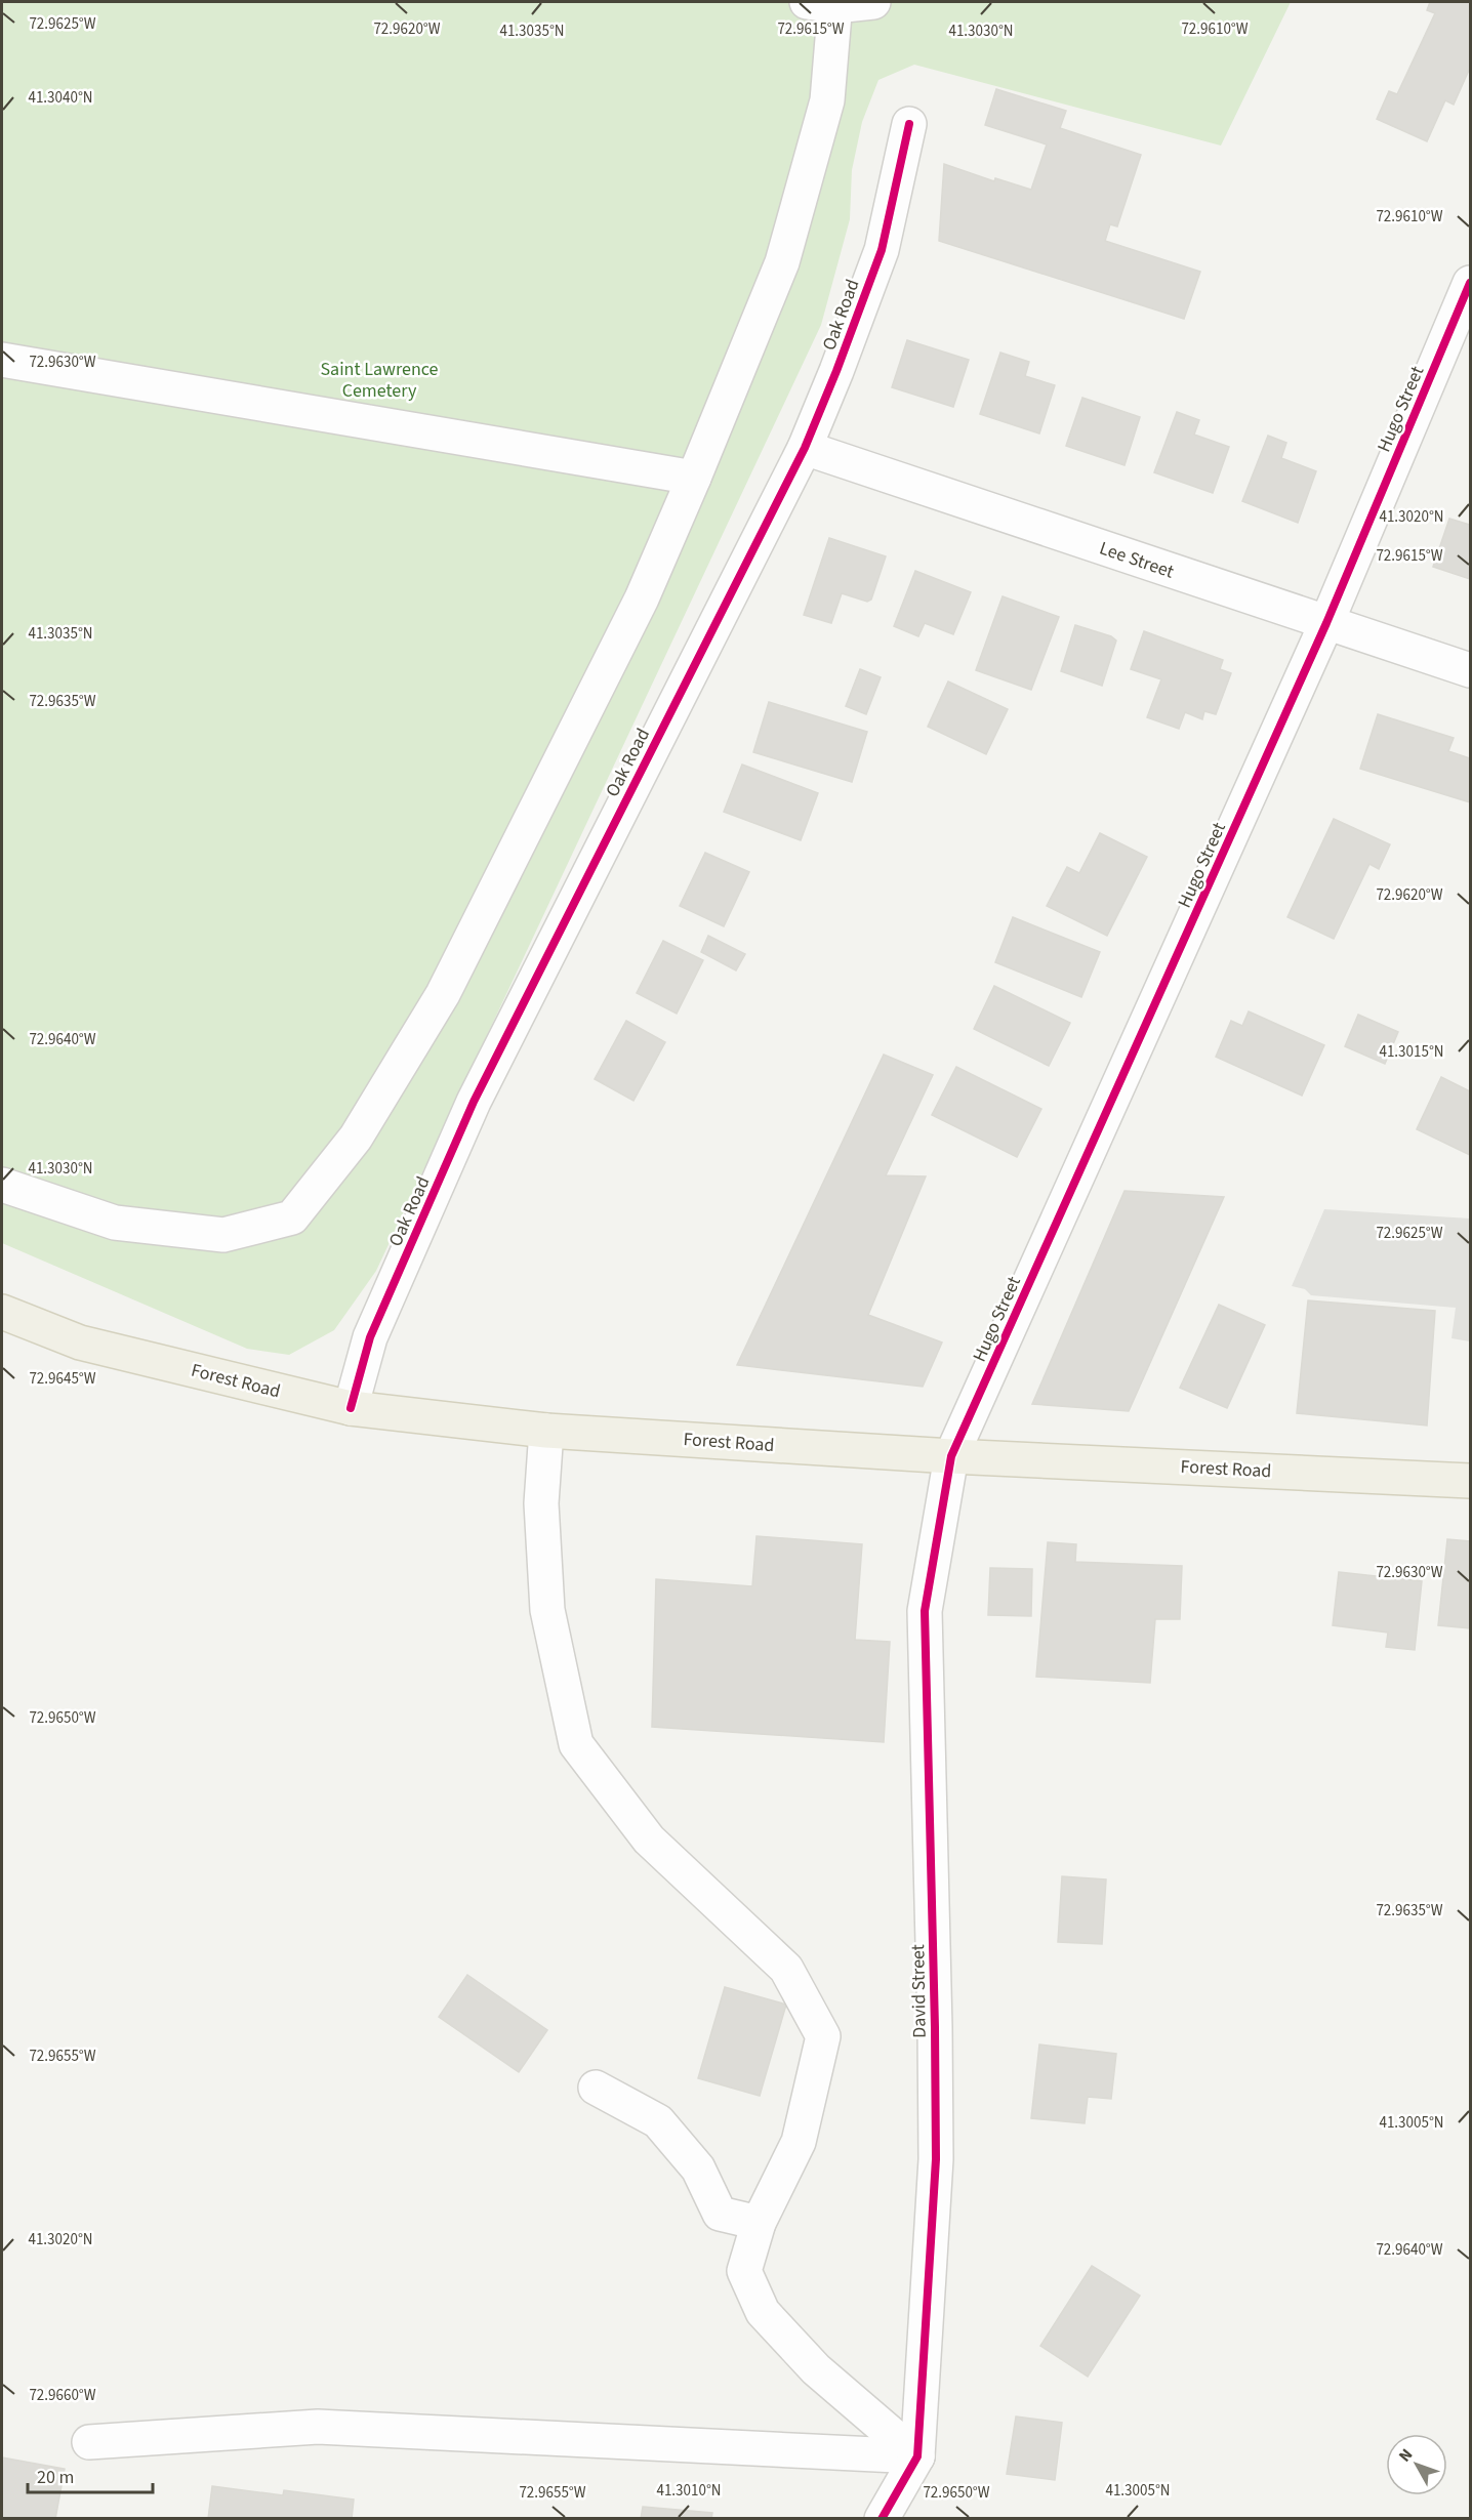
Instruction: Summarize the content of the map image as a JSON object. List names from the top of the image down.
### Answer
{
  "streets": {
    "main road": ["Forest Road"],
    "street": [
      "Oak Road",
      "Hugo Street",
      "Lee Street",
      "David Street"
    ]
  },
  "crossings": [
    ["Oak Road", "Lee Street"],
    ["Oak Road", "Forest Road"],
    ["Hugo Street", "Lee Street"],
    ["Hugo Street", "Forest Road"],
    ["Hugo Street", "David Street"],
    ["Forest Road", "David Street"]
  ],
  "parks": ["Saint Lawrence Cemetery"],
  "scale_bar": "20 m",
  "north": "top left",
  "coordinates": [
    "72.9625°W",
    "72.9620°W",
    "72.9615°W",
    "72.9610°W",
    "41.3035°N",
    "41.3030°N",
    "41.3040°N",
    "72.9630°W",
    "41.3020°N",
    "72.9635°W",
    "72.9640°W",
    "41.3015°N",
    "72.9645°W",
    "72.9650°W",
    "72.9655°W",
    "41.3005°N",
    "72.9660°W",
    "41.3010°N"
  ]
}
